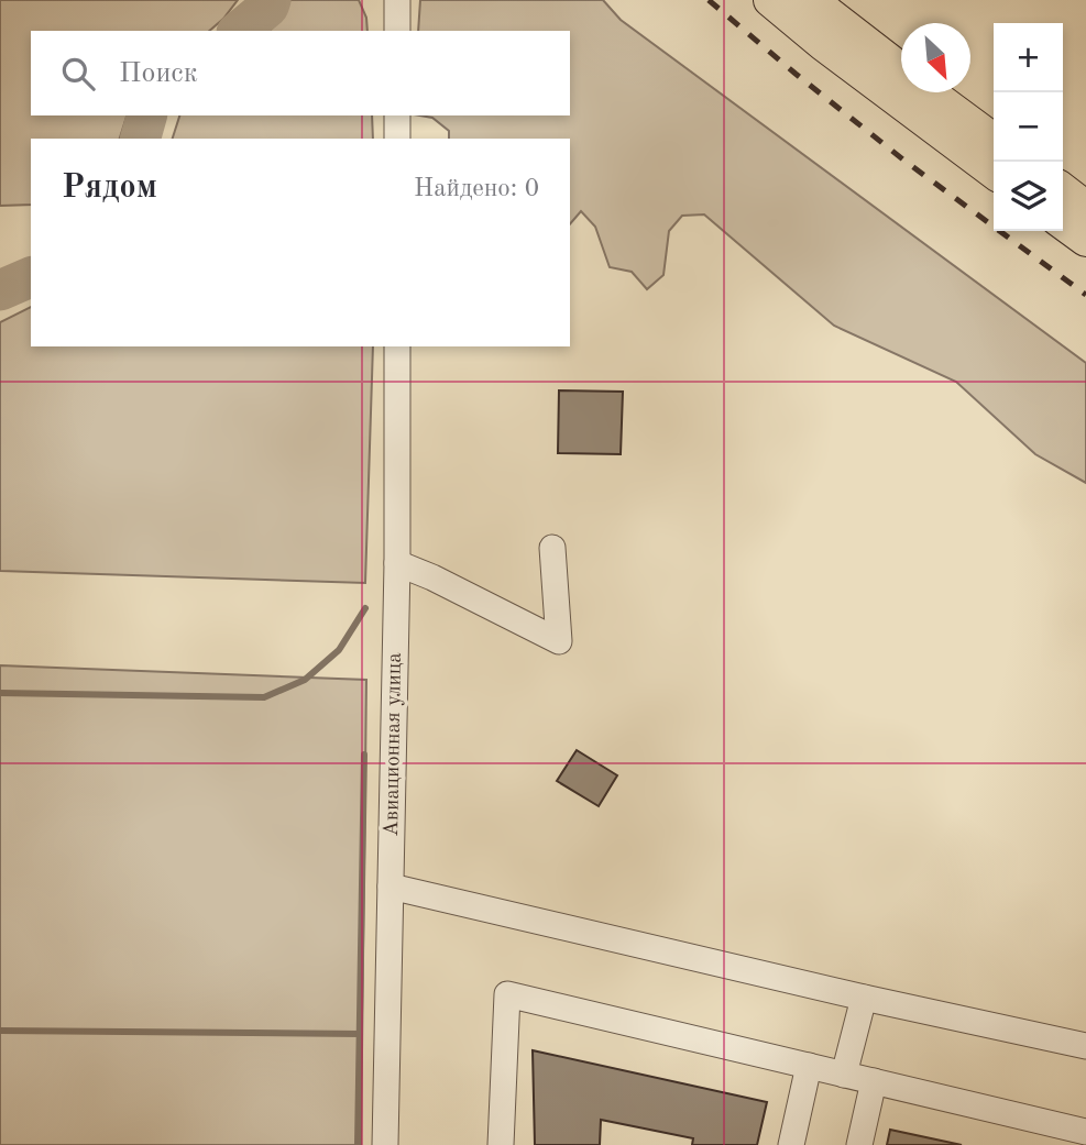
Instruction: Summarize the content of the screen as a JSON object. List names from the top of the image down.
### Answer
{
  "streets": {
    "street": ["Авиационная улица"]
  },
  "north": "bottom right",
  "page": {
    "map_buttons": ["+", "−"],
    "search": "Поиск",
    "heading": ["Рядом", "Найдено: 0"]
  }
}
